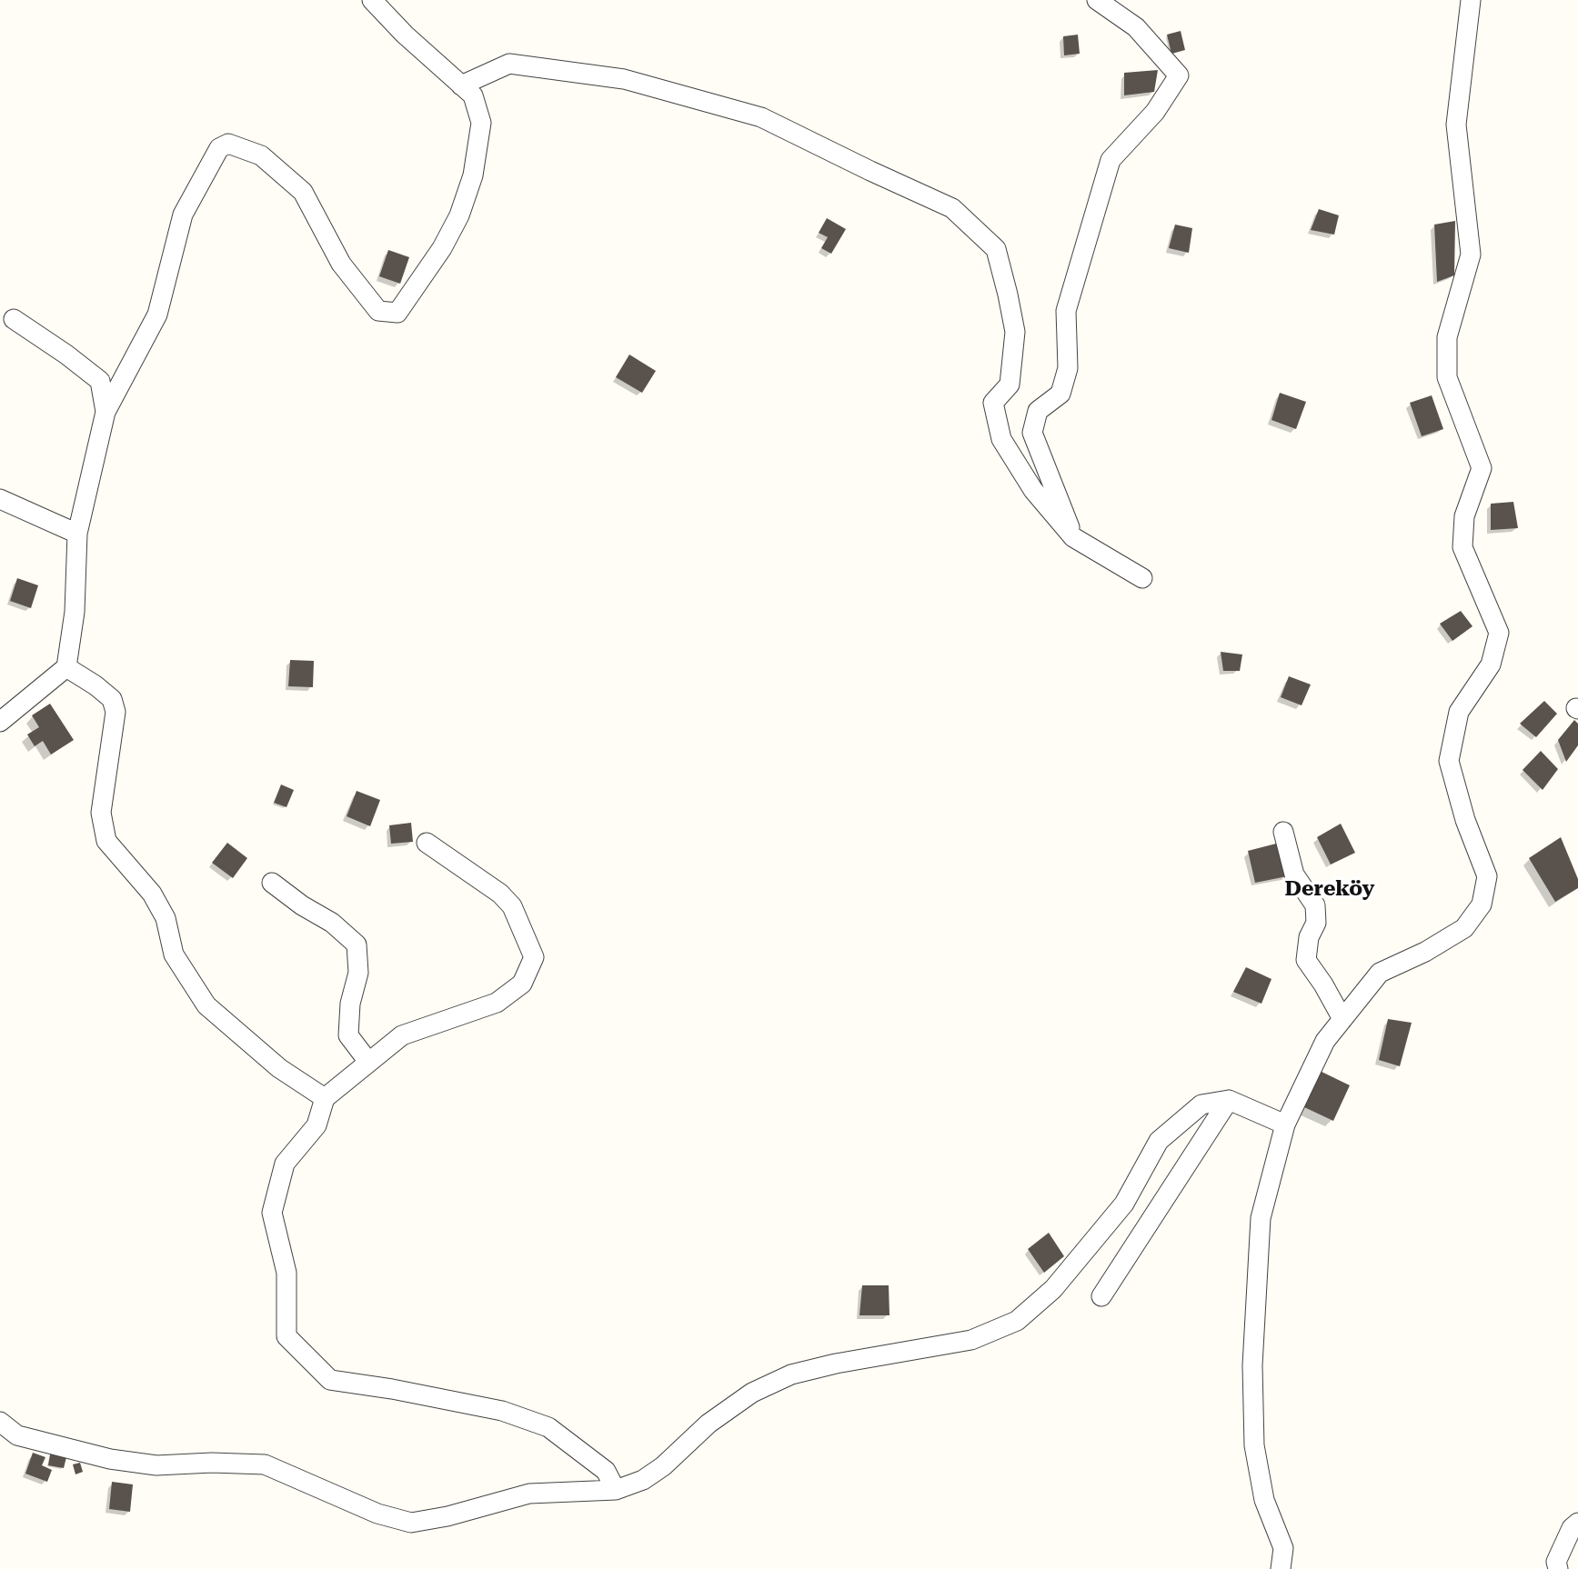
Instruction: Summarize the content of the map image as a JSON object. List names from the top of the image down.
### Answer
{
  "districts": ["Dereköy"]
}
